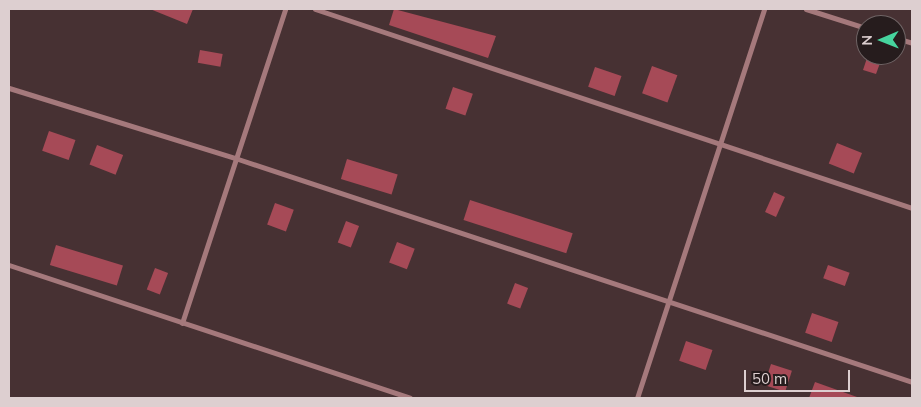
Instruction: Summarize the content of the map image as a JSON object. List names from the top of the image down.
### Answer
{
  "scale_bar": "50 m",
  "north": "left"
}
